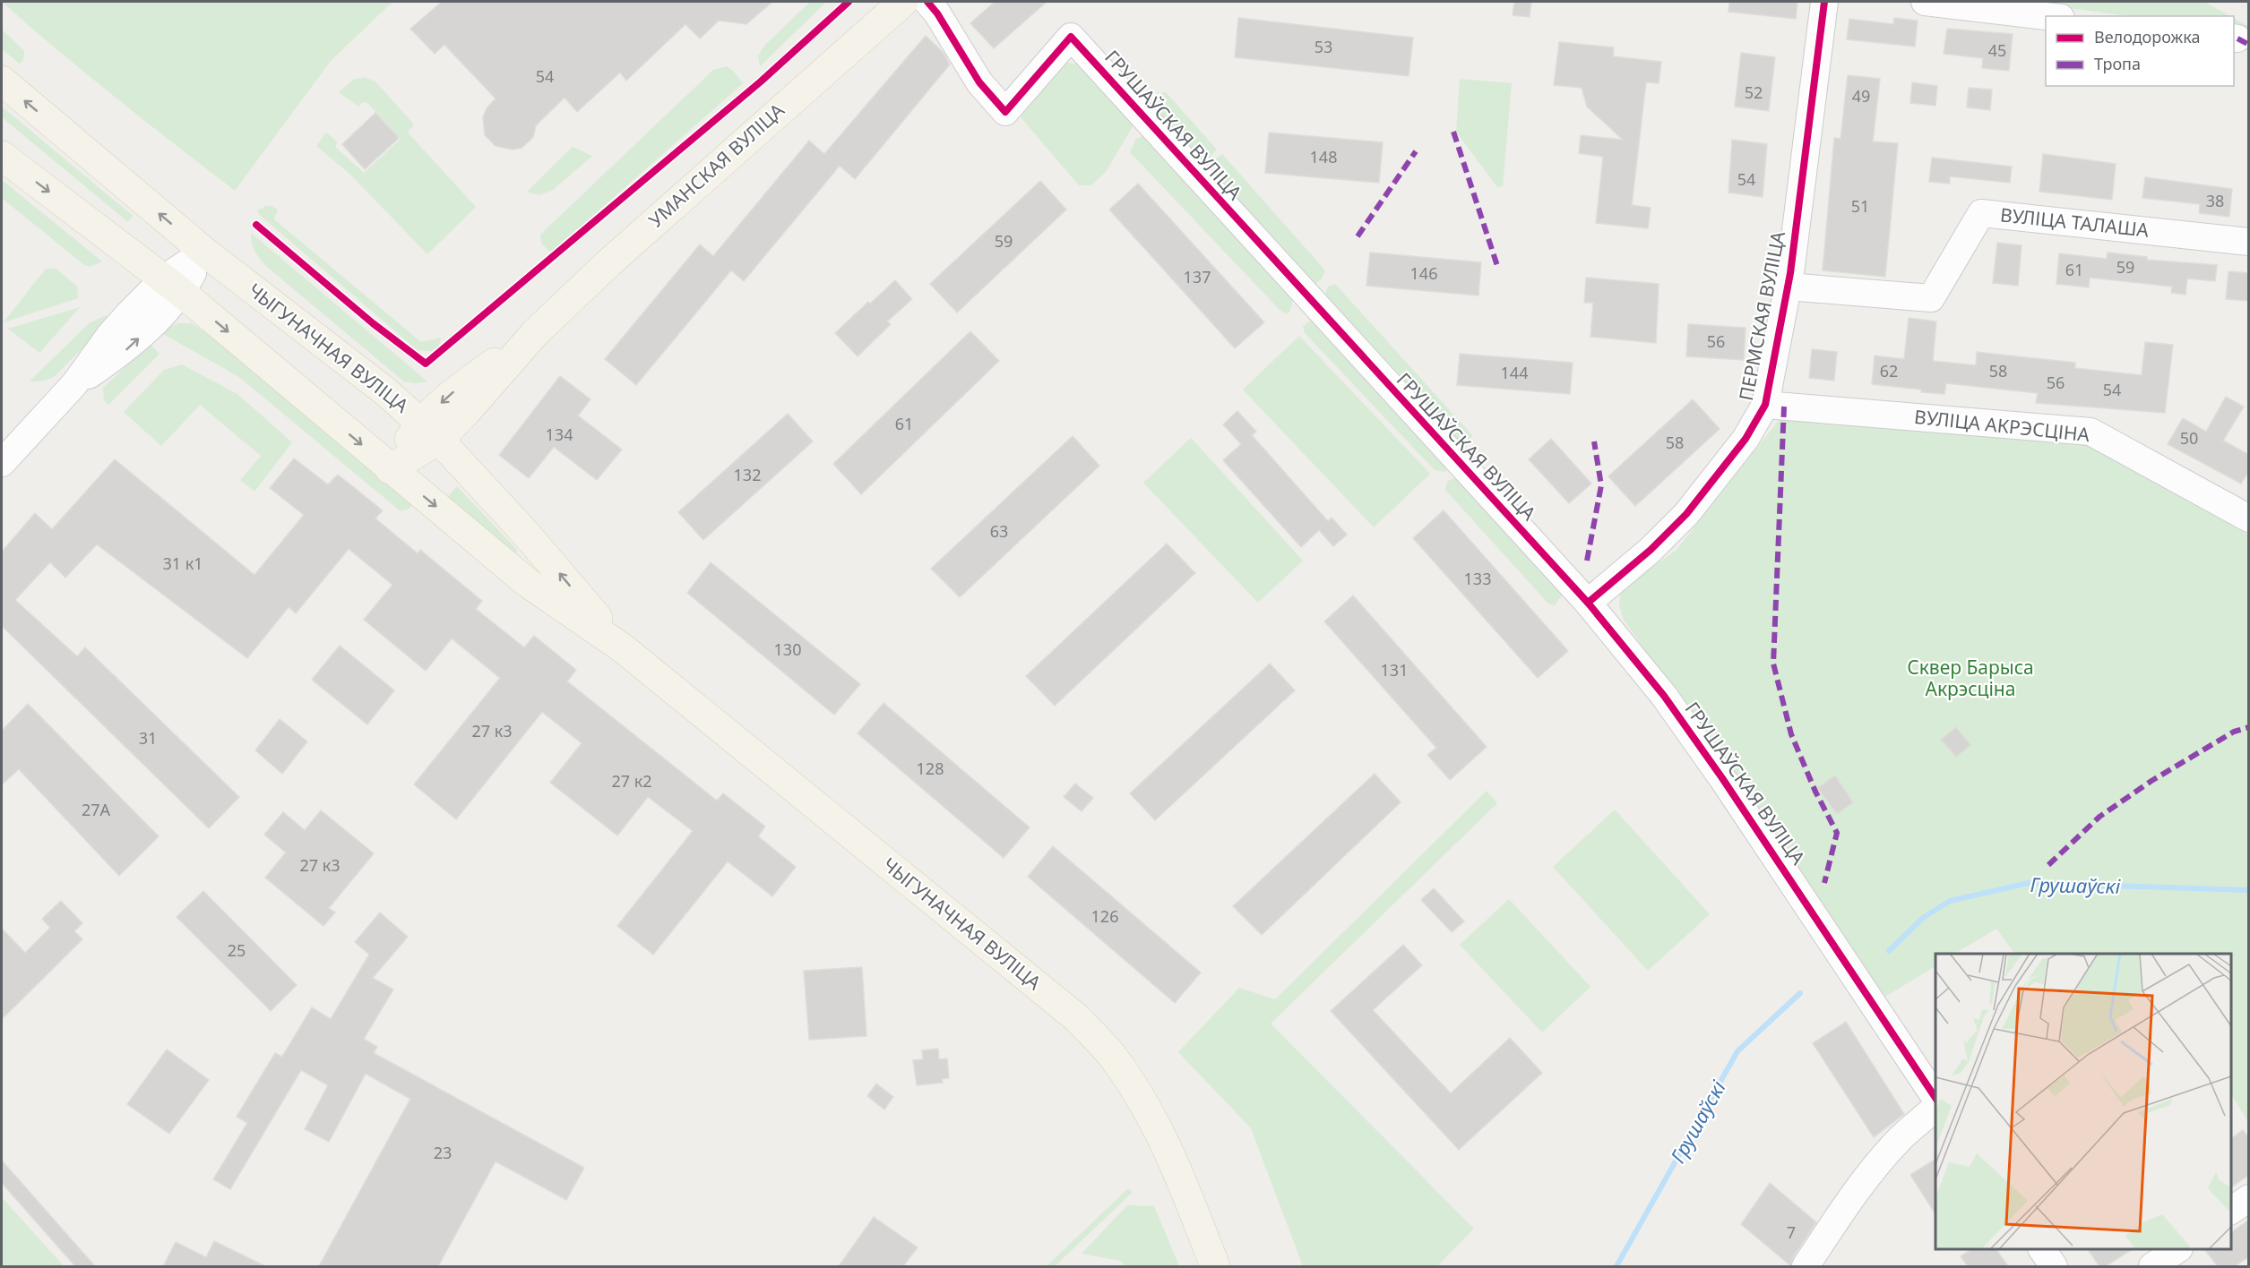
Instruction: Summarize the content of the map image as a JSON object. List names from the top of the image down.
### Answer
{
  "streets": {
    "main road": ["УМАНСКАЯ ВУЛІЦА", "ЧЫГУНАЧНАЯ ВУЛІЦА"],
    "street": [
      "ГРУШАЎСКАЯ ВУЛІЦА",
      "ВУЛІЦА ТАЛАША",
      "ПЕРМСКАЯ ВУЛІЦА",
      "ВУЛІЦА АКРЭСЦІНА"
    ]
  },
  "crossings": [
    ["ГРУШАЎСКАЯ ВУЛІЦА", "ПЕРМСКАЯ ВУЛІЦА"],
    ["УМАНСКАЯ ВУЛІЦА", "ЧЫГУНАЧНАЯ ВУЛІЦА"],
    ["ВУЛІЦА ТАЛАША", "ПЕРМСКАЯ ВУЛІЦА"],
    ["ПЕРМСКАЯ ВУЛІЦА", "ВУЛІЦА АКРЭСЦІНА"]
  ],
  "water": ["Грушаўскі"],
  "parks": ["Сквер Барыса Акрэсціна"],
  "house_numbers": [
    "53",
    "45",
    "54",
    "52",
    "49",
    "148",
    "54",
    "38",
    "51",
    "59",
    "59",
    "61",
    "146",
    "137",
    "56",
    "62",
    "58",
    "144",
    "56",
    "54",
    "61",
    "134",
    "50",
    "58",
    "132",
    "63",
    "31 к1",
    "133",
    "130",
    "131",
    "27 к3",
    "31",
    "128",
    "27 к2",
    "27А",
    "27 к3",
    "126",
    "25",
    "23",
    "7"
  ],
  "legend": ["Велодорожка", "Тропа"]
}
